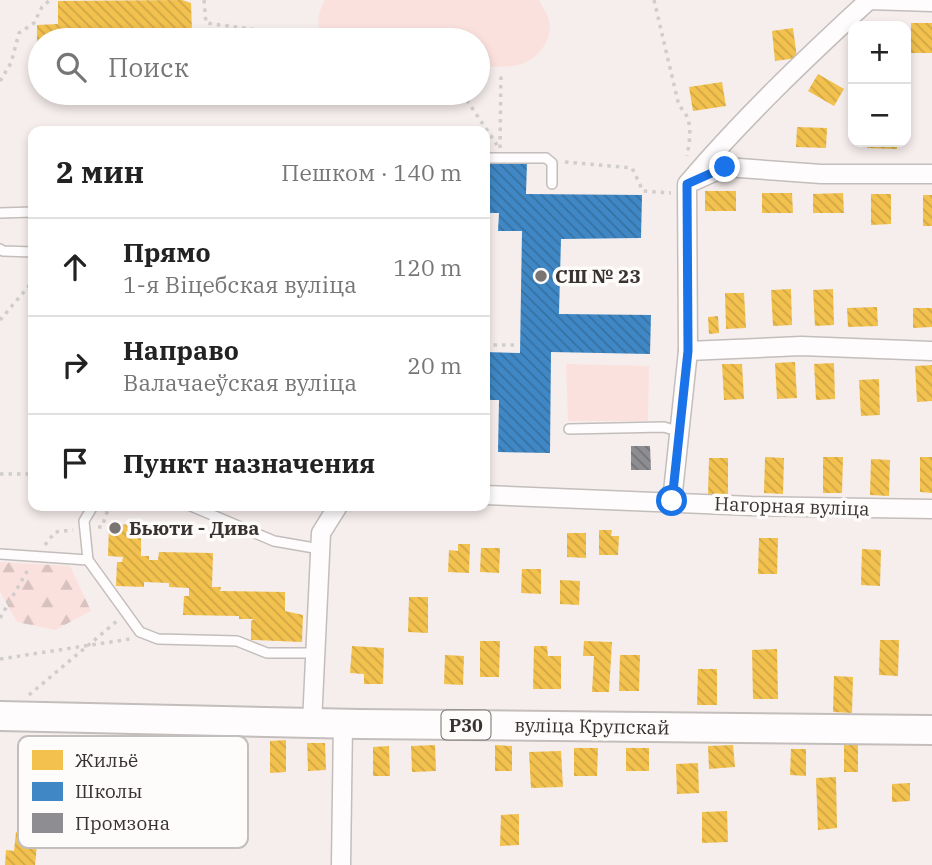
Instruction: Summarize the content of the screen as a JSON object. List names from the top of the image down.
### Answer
{
  "streets": {
    "main road": ["Р30", "вуліца Крупскай"],
    "street": ["Нагорная вуліца"]
  },
  "places": ["СШ № 23", "Бьюти - Дива"],
  "legend": ["Жильё", "Школы", "Промзона"],
  "page": {
    "map_buttons": ["+", "−"],
    "search": "Поиск",
    "heading": ["2 мин", "Пешком · 140 m"],
    "list": [
      ["Прямо", "1-я Віцебская вуліца", "120 m"],
      ["Направо", "Валачаеўская вуліца", "20 m"],
      "Пункт назначения"
    ]
  }
}
